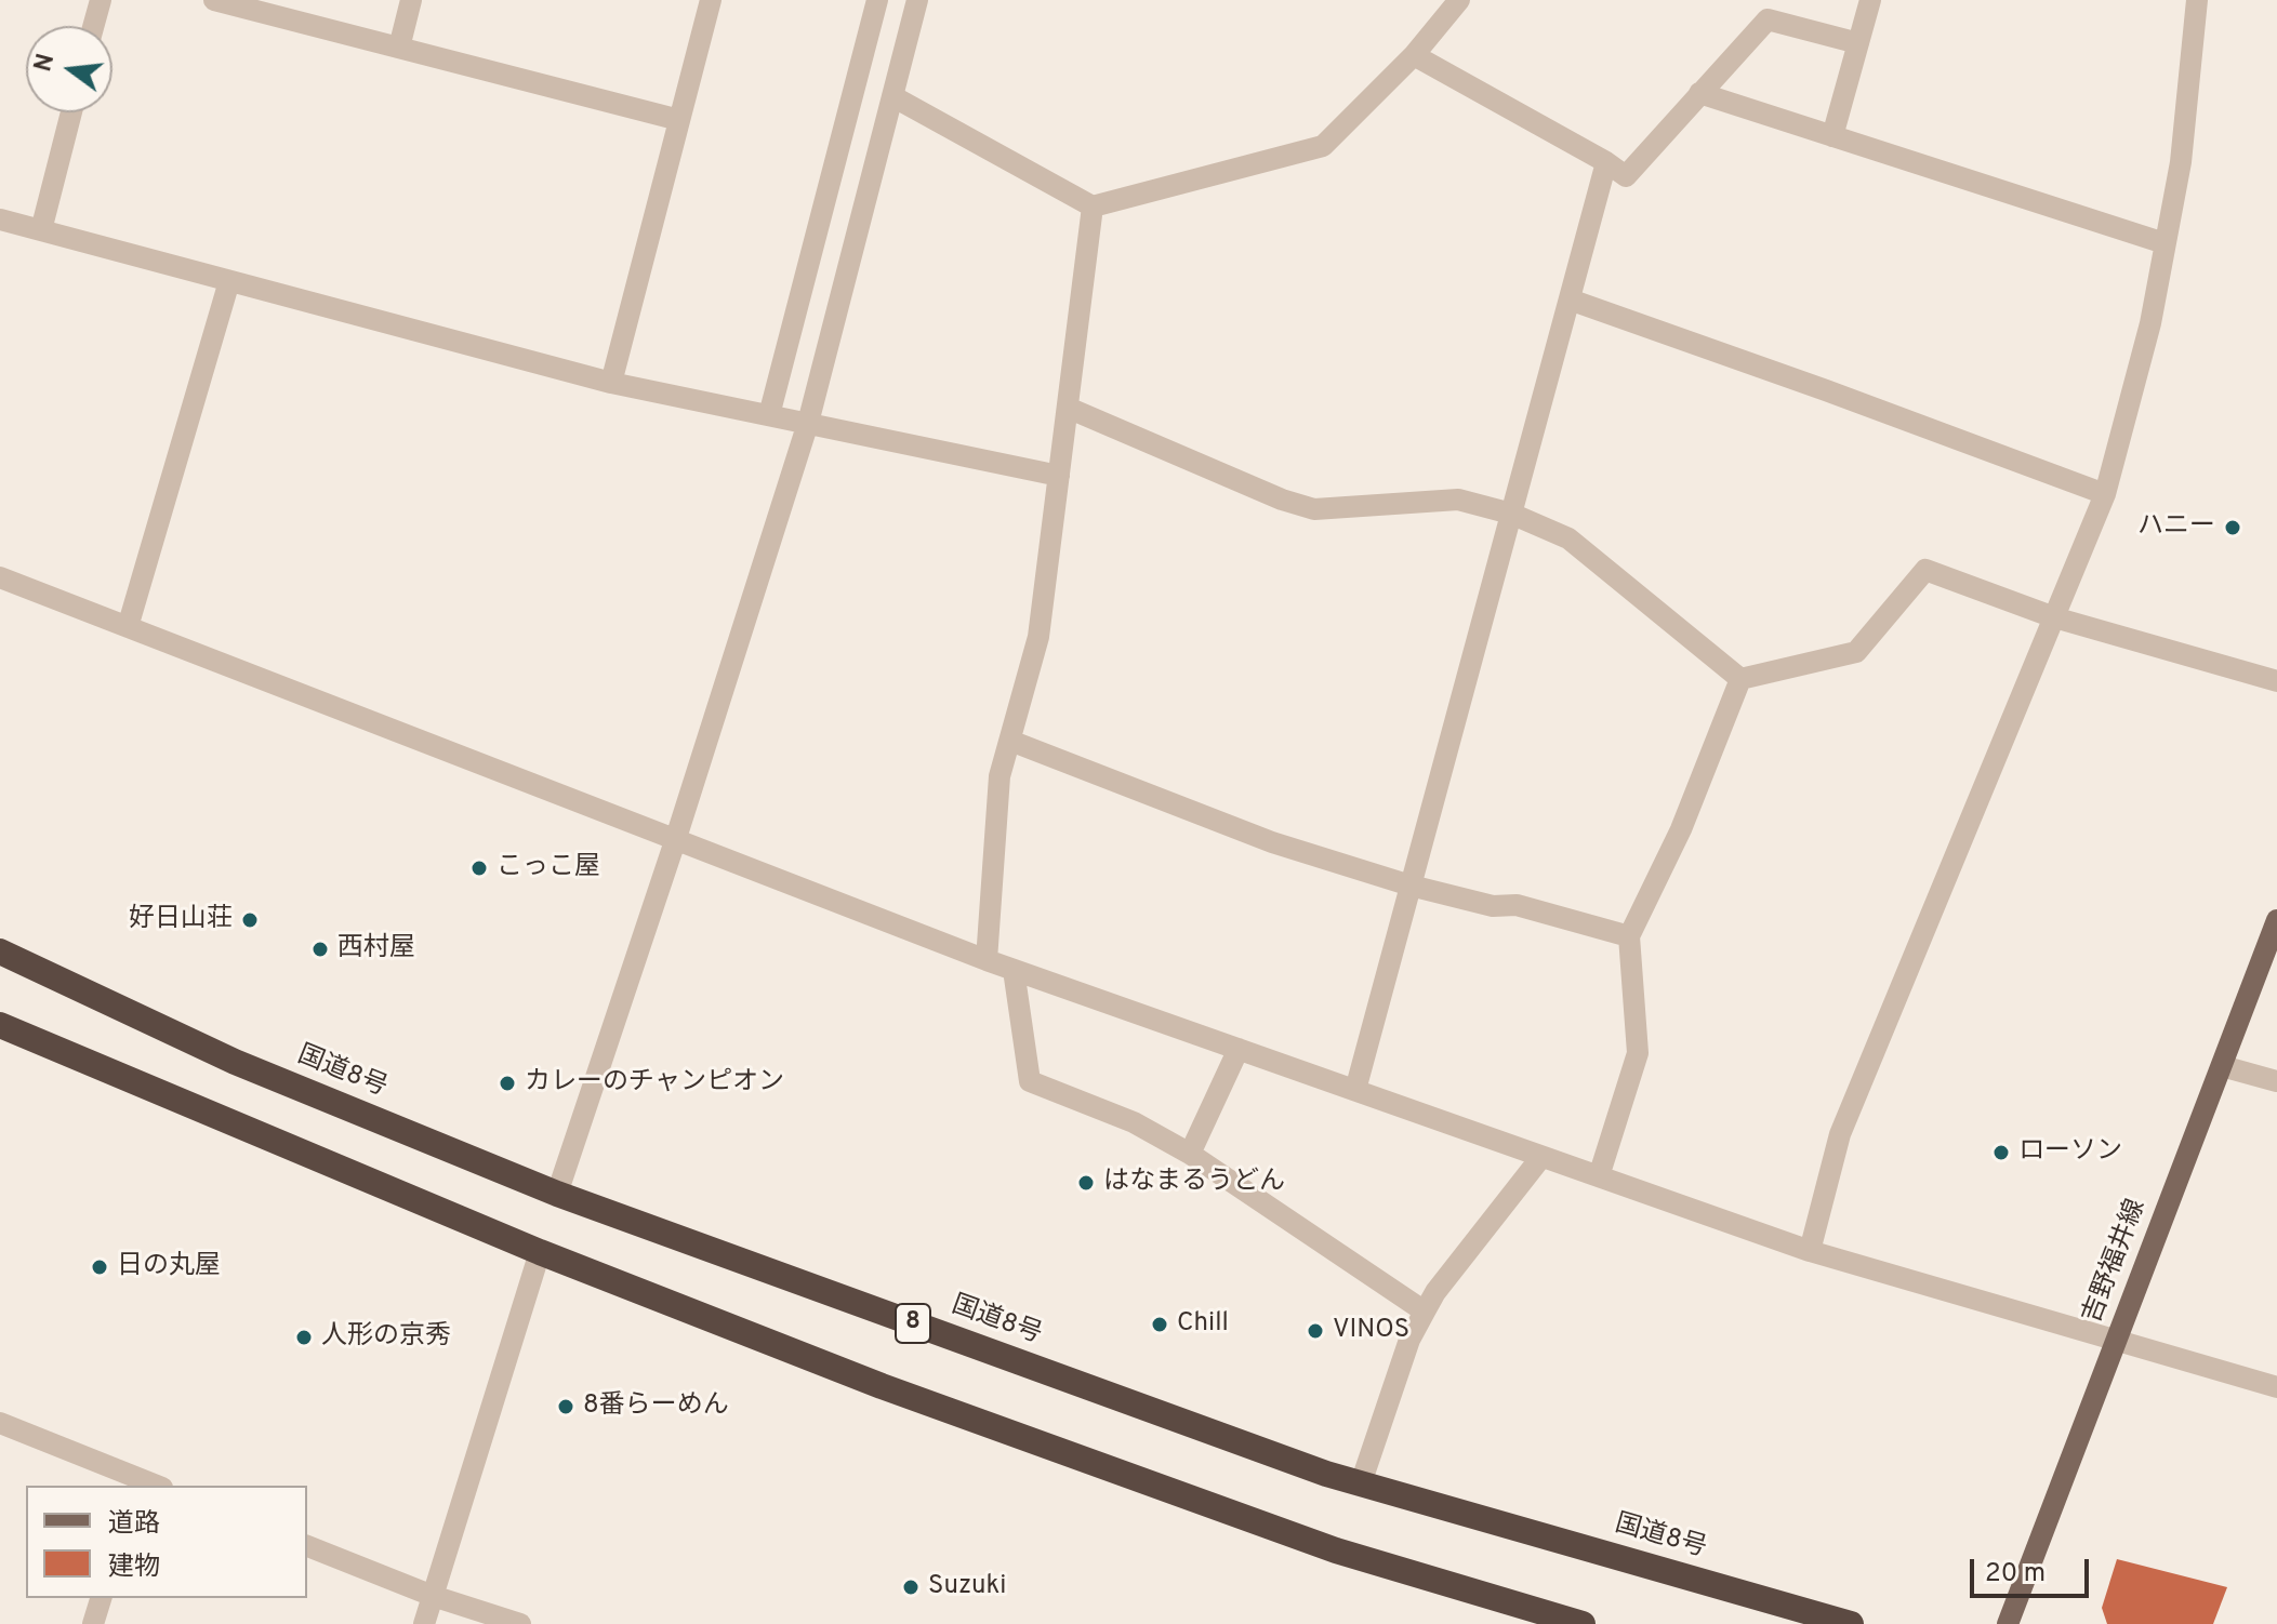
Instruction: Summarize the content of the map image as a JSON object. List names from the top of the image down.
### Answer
{
  "streets": {
    "highway": ["国道8号", "8"],
    "main road": ["吉野福井線"]
  },
  "places": [
    "ハニー",
    "こっこ屋",
    "好日山荘",
    "西村屋",
    "カレーのチャンピオン",
    "ローソン",
    "はなまるうどん",
    "日の丸屋",
    "Chill",
    "VINOS",
    "人形の京秀",
    "8番らーめん",
    "Suzuki"
  ],
  "legend": ["道路", "建物"],
  "scale_bar": "20 m",
  "north": "left"
}
